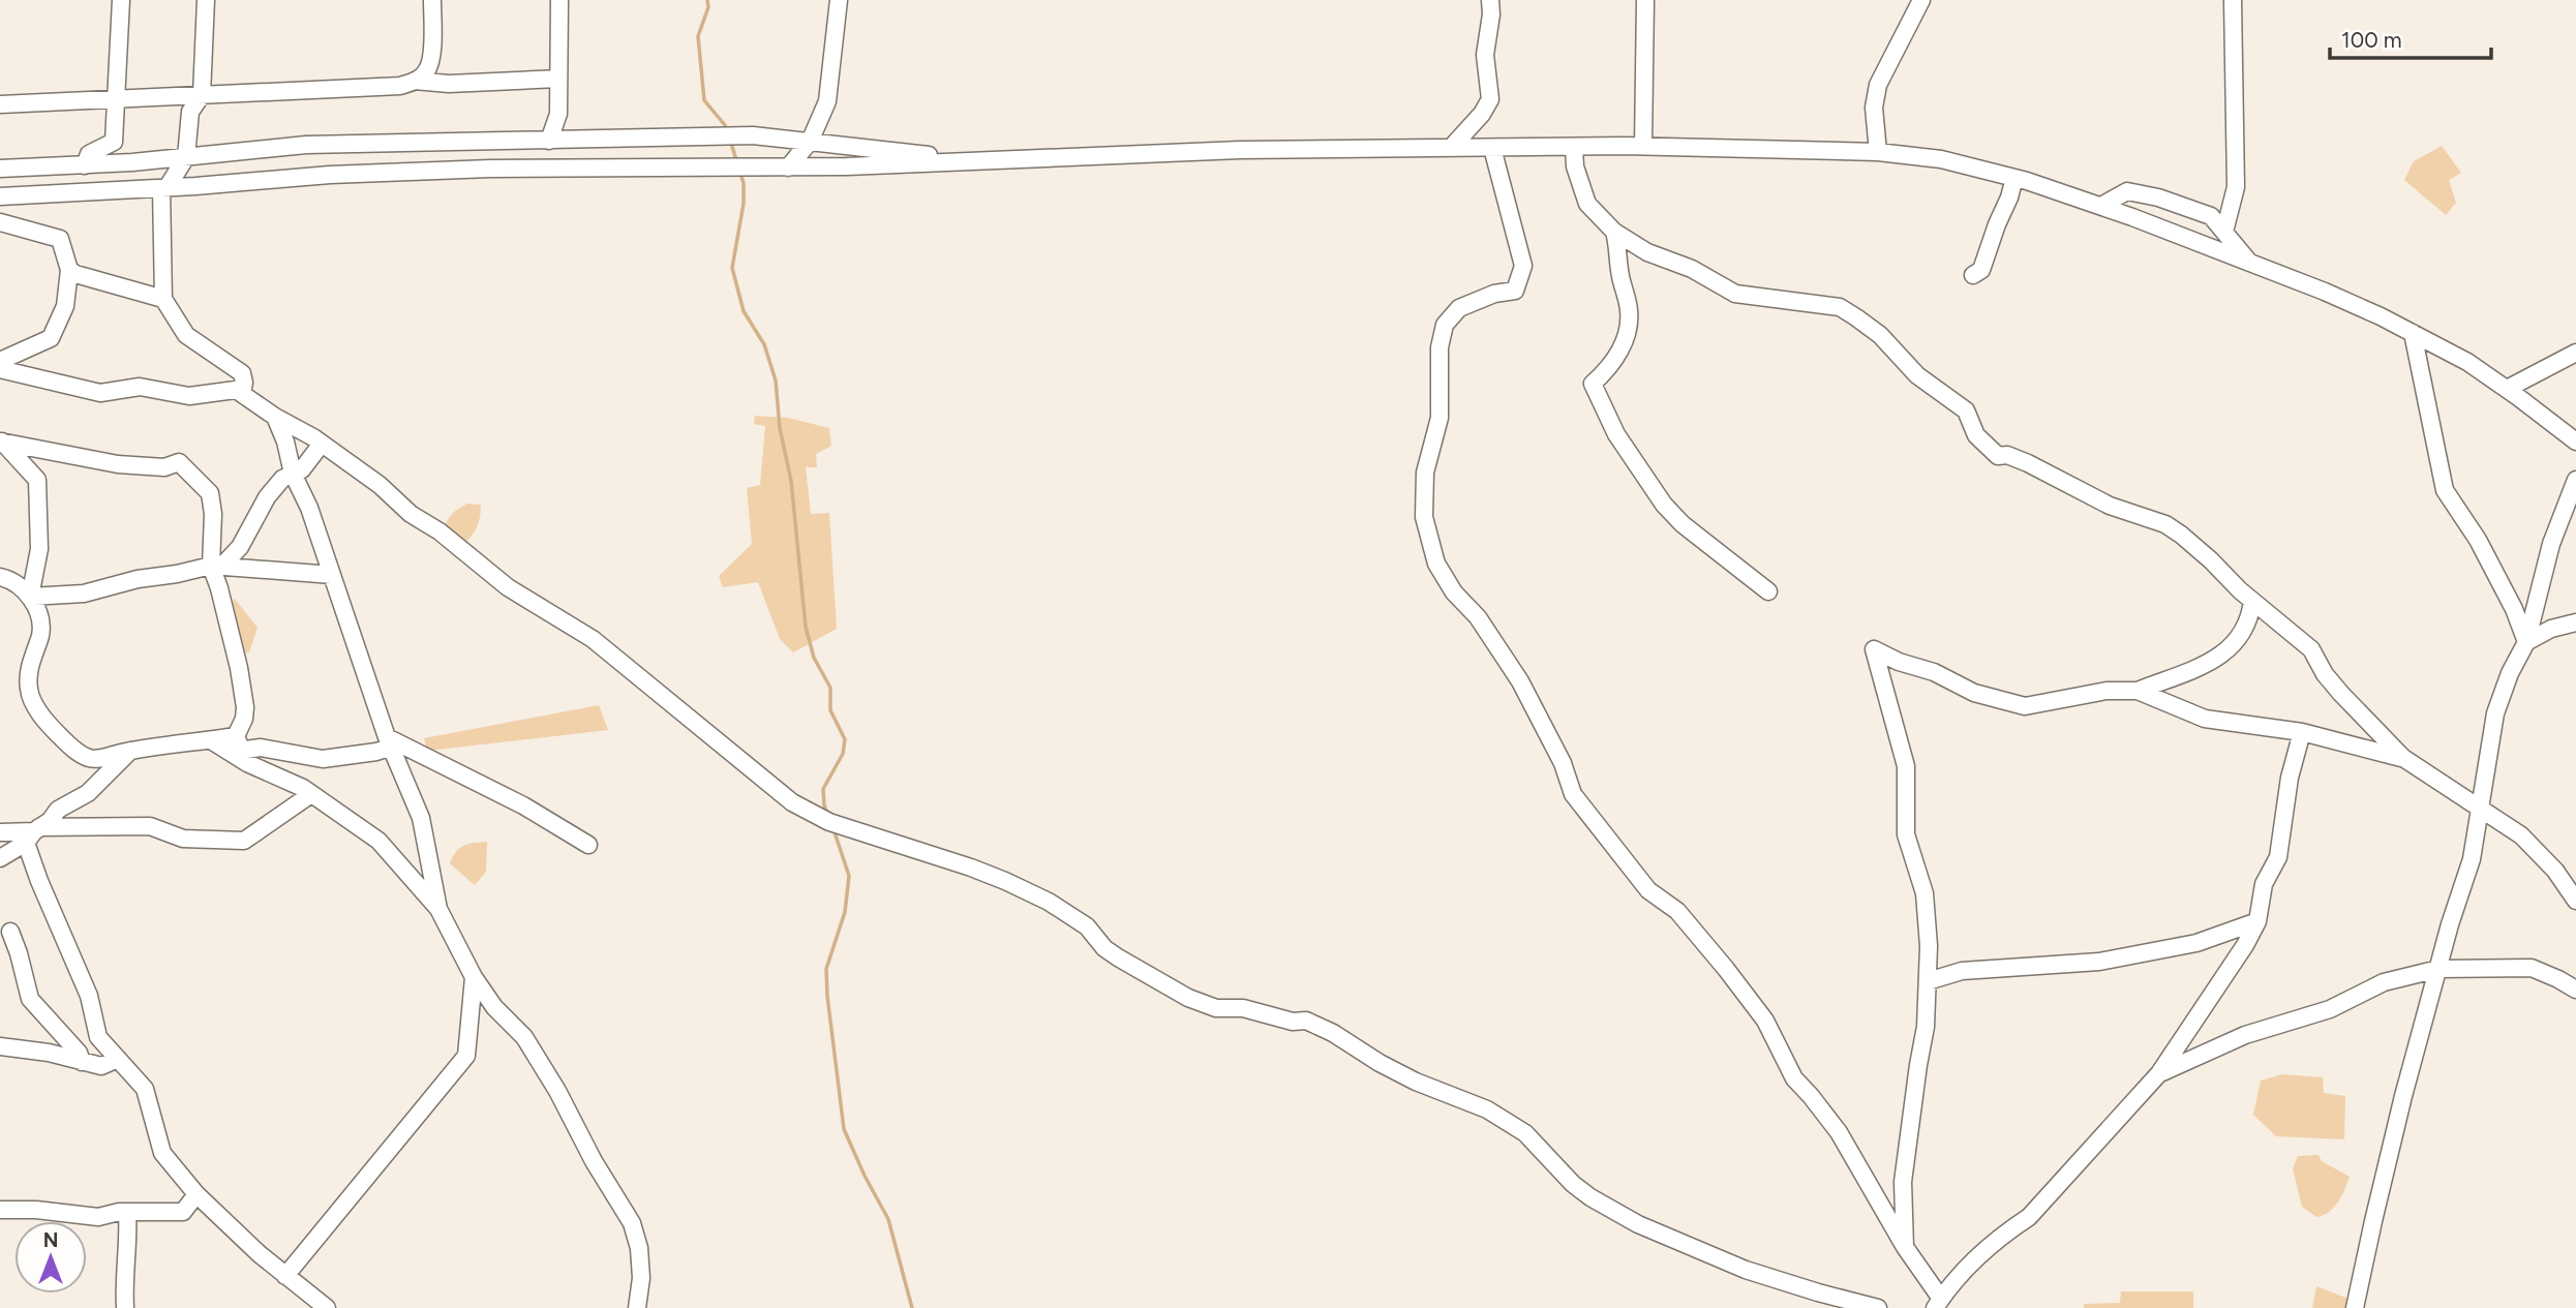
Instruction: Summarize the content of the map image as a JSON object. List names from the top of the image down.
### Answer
{
  "scale_bar": "100 m",
  "north": "top"
}
